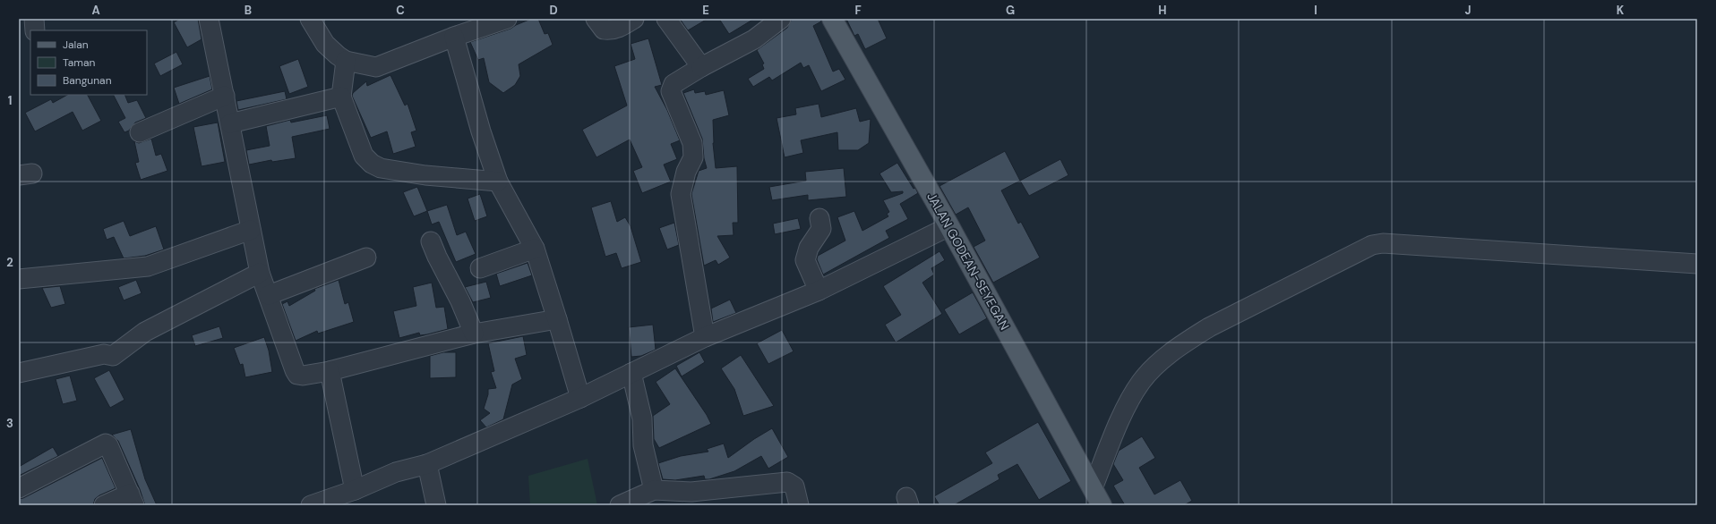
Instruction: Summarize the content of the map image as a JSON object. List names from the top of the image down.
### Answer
{
  "streets": {
    "main road": ["JALAN GODEAN-SEYEGAN"]
  },
  "legend": ["Jalan", "Taman", "Bangunan"],
  "grid": {
    "columns": [
      "A",
      "B",
      "C",
      "D",
      "E",
      "F",
      "G",
      "H",
      "I",
      "J",
      "K"
    ],
    "rows": ["1", "2", "3"]
  }
}
